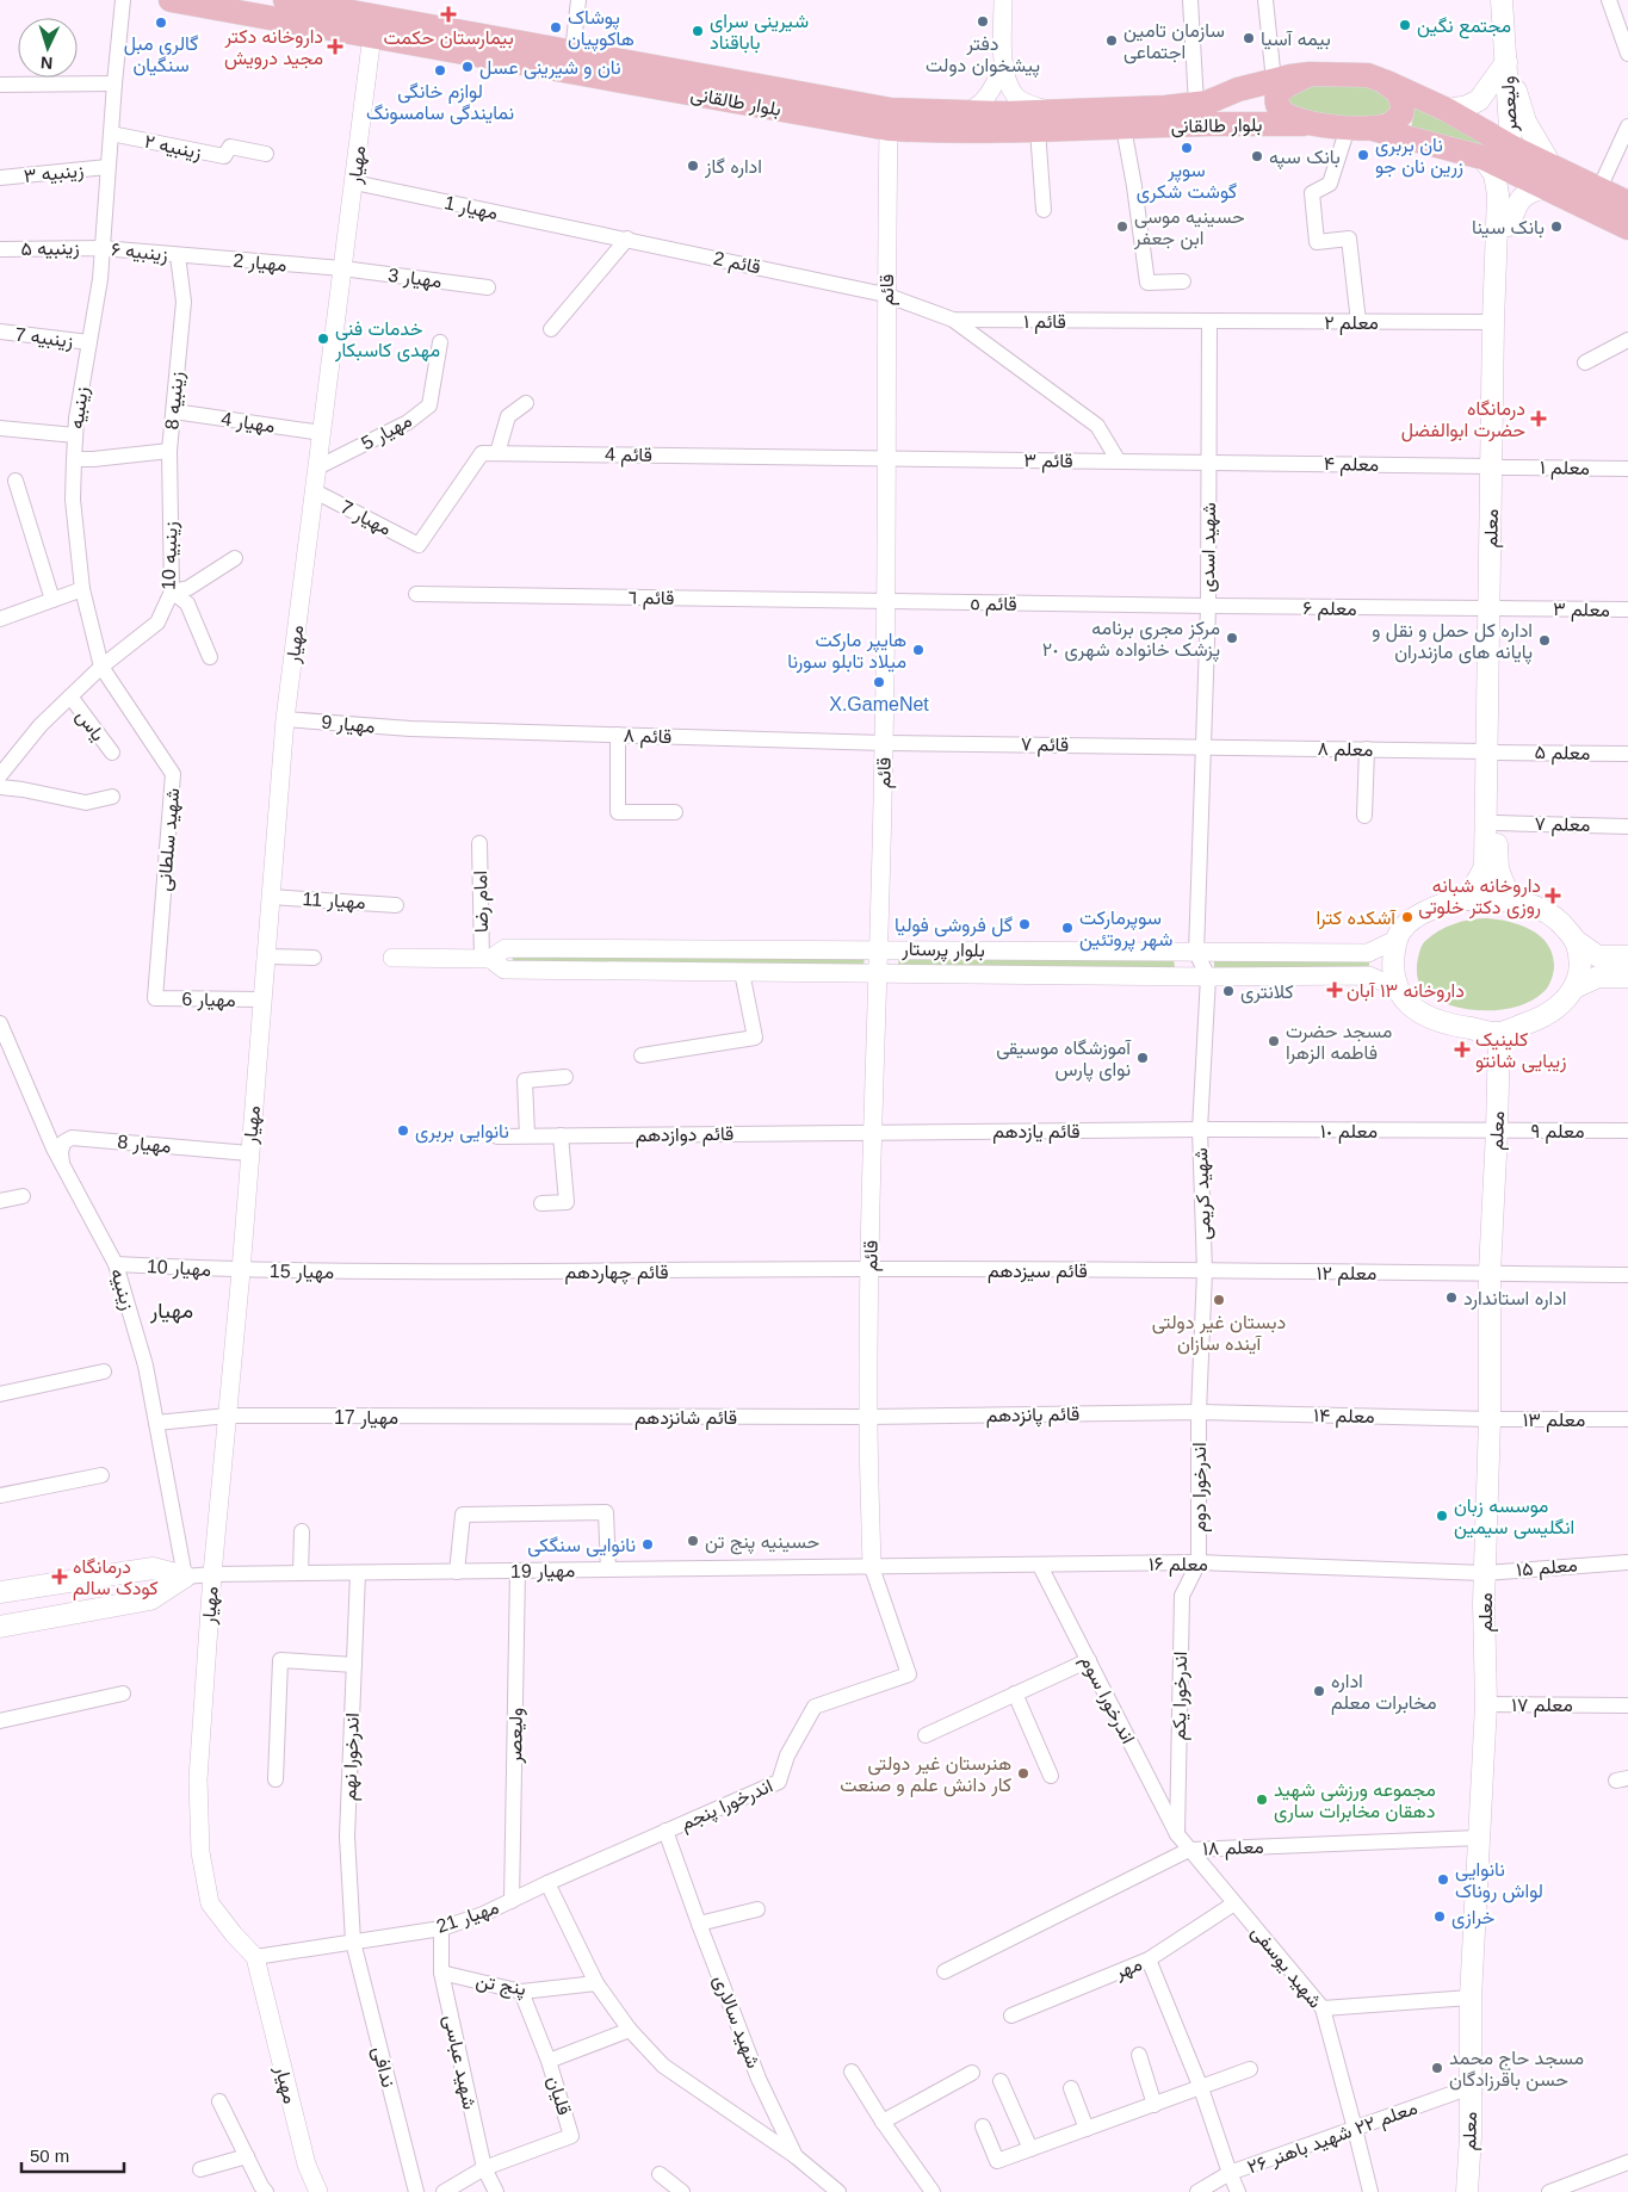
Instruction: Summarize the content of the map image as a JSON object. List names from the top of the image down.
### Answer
{
  "streets": {
    "main road": ["بلوار طالقانی", "ولیعصر", "معلم"],
    "street": [
      "زینبیه ۲",
      "مهیار",
      "زینبیه ۳",
      "مهیار 1",
      "زینبیه ۵",
      "زینبیه ۶",
      "مهیار 2",
      "قائم 2",
      "مهیار 3",
      "قائم",
      "قائم ١",
      "معلم ٢",
      "زینبیه 7",
      "زینبیه 8",
      "زینبیه",
      "مهیار 4",
      "مهیار 5",
      "قائم 4",
      "قائم ٣",
      "معلم ۴",
      "معلم ١",
      "مهیار 7",
      "شهید اسدی",
      "زینبیه 10",
      "قائم ٦",
      "قائم ٥",
      "معلم ۶",
      "معلم ۳",
      "مهیار 9",
      "یاس",
      "قائم ٨",
      "قائم ٧",
      "معلم ۸",
      "معلم ۵",
      "معلم ٧",
      "شهید سلطانی",
      "مهیار 11",
      "امام رضا",
      "بلوار پرستار",
      "مهیار 6",
      "قائم یازدهم",
      "معلم ١٠",
      "معلم ٩",
      "قائم دوازدهم",
      "مهیار 8",
      "شهید کریمی",
      "مهیار 10",
      "قائم سیزدهم",
      "مهیار 15",
      "قائم چهاردهم",
      "معلم ١٢",
      "قائم پانزدهم",
      "معلم ۱۴",
      "مهیار 17",
      "قائم شانزدهم",
      "معلم ١٣",
      "اندرخورا دوم",
      "معلم ۱۶",
      "معلم ۱۵",
      "مهیار 19",
      "اندرخورا یکم",
      "اندرخورا سوم",
      "معلم ١٧",
      "اندرخورا نهم",
      "اندرخورا پنجم",
      "معلم ۱۸",
      "مهیار 21",
      "شهید یوسفی",
      "مهر",
      "پنج تن",
      "شهید سالاری",
      "شهید عباسی",
      "ندافی",
      "قلیان",
      "معلم ۲۲ شهید باهنر ۲۶"
    ]
  },
  "crossings": [
    ["بلوار طالقانی", "مهیار"],
    ["بلوار طالقانی", "قائم"],
    ["ولیعصر", "مهیار 19"],
    ["ولیعصر", "مهیار 21"],
    ["زینبیه ۲", "زینبیه"],
    ["مهیار", "مهیار 1"],
    ["مهیار", "مهیار 2"],
    ["مهیار", "مهیار 3"],
    ["مهیار", "مهیار 4"],
    ["مهیار", "مهیار 5"],
    ["مهیار", "مهیار 7"],
    ["مهیار", "مهیار 9"],
    ["مهیار", "مهیار 11"],
    ["مهیار", "مهیار 6"],
    ["مهیار", "مهیار 8"],
    ["مهیار", "مهیار 10"],
    ["مهیار", "مهیار 15"],
    ["مهیار", "مهیار 17"],
    ["مهیار", "مهیار 19"],
    ["مهیار", "مهیار 21"],
    ["زینبیه ۳", "زینبیه"],
    ["مهیار 1", "قائم 2"],
    ["زینبیه ۵", "زینبیه ۶"],
    ["زینبیه ۵", "زینبیه"],
    ["زینبیه ۶", "مهیار 2"],
    ["زینبیه ۶", "زینبیه 8"],
    ["زینبیه ۶", "زینبیه"],
    ["مهیار 2", "مهیار 3"],
    ["مهیار 2", "زینبیه 8"],
    ["قائم 2", "قائم"],
    ["قائم 2", "قائم ١"],
    ["قائم", "قائم ١"],
    ["قائم", "قائم 4"],
    ["قائم", "قائم ٣"],
    ["قائم", "قائم ٦"],
    ["قائم", "قائم ٥"],
    ["قائم", "قائم ٨"],
    ["قائم", "قائم ٧"],
    ["قائم", "بلوار پرستار"],
    ["قائم", "قائم یازدهم"],
    ["قائم", "قائم دوازدهم"],
    ["قائم", "قائم سیزدهم"],
    ["قائم", "قائم چهاردهم"],
    ["قائم", "قائم پانزدهم"],
    ["قائم", "قائم شانزدهم"],
    ["قائم", "معلم ۱۶"],
    ["قائم", "مهیار 19"],
    ["قائم", "اندرخورا پنجم"],
    ["قائم ١", "معلم ٢"],
    ["قائم ١", "شهید اسدی"],
    ["معلم ٢", "معلم"],
    ["معلم ٢", "شهید اسدی"],
    ["زینبیه 7", "زینبیه"],
    ["زینبیه 8", "زینبیه"],
    ["زینبیه 8", "مهیار 4"],
    ["زینبیه 8", "زینبیه 10"],
    ["زینبیه", "زینبیه 10"],
    ["زینبیه", "شهید سلطانی"],
    ["زینبیه", "مهیار 8"],
    ["زینبیه", "مهیار 10"],
    ["زینبیه", "مهیار 17"],
    ["زینبیه", "مهیار 19"],
    ["قائم 4", "قائم ٣"],
    ["قائم 4", "مهیار 7"],
    ["قائم ٣", "معلم ۴"],
    ["قائم ٣", "شهید اسدی"],
    ["معلم ۴", "معلم ١"],
    ["معلم ۴", "معلم"],
    ["معلم ۴", "شهید اسدی"],
    ["معلم ١", "معلم"],
    ["معلم", "معلم ۶"],
    ["معلم", "معلم ۳"],
    ["معلم", "معلم ۸"],
    ["معلم", "معلم ۵"],
    ["معلم", "معلم ٧"],
    ["معلم", "بلوار پرستار"],
    ["معلم", "معلم ١٠"],
    ["معلم", "معلم ٩"],
    ["معلم", "معلم ١٢"],
    ["معلم", "معلم ۱۴"],
    ["معلم", "معلم ١٣"],
    ["معلم", "معلم ۱۶"],
    ["معلم", "معلم ۱۵"],
    ["معلم", "معلم ١٧"],
    ["معلم", "معلم ۱۸"],
    ["معلم", "معلم ۲۲ شهید باهنر ۲۶"],
    ["شهید اسدی", "قائم ٥"],
    ["شهید اسدی", "معلم ۶"],
    ["شهید اسدی", "قائم ٧"],
    ["شهید اسدی", "معلم ۸"],
    ["شهید اسدی", "بلوار پرستار"],
    ["زینبیه 10", "شهید سلطانی"],
    ["قائم ٦", "قائم ٥"],
    ["قائم ٥", "معلم ۶"],
    ["معلم ۶", "معلم ۳"],
    ["مهیار 9", "قائم ٨"],
    ["قائم ٨", "قائم ٧"],
    ["قائم ٧", "معلم ۸"],
    ["معلم ۸", "معلم ۵"],
    ["شهید سلطانی", "مهیار 6"],
    ["امام رضا", "بلوار پرستار"],
    ["بلوار پرستار", "شهید کریمی"],
    ["قائم یازدهم", "معلم ١٠"],
    ["قائم یازدهم", "قائم دوازدهم"],
    ["قائم یازدهم", "شهید کریمی"],
    ["معلم ١٠", "معلم ٩"],
    ["معلم ١٠", "شهید کریمی"],
    ["شهید کریمی", "قائم سیزدهم"],
    ["شهید کریمی", "معلم ١٢"],
    ["شهید کریمی", "قائم پانزدهم"],
    ["شهید کریمی", "معلم ۱۴"],
    ["شهید کریمی", "اندرخورا دوم"],
    ["مهیار 10", "مهیار 15"],
    ["قائم سیزدهم", "قائم چهاردهم"],
    ["قائم سیزدهم", "معلم ١٢"],
    ["مهیار 15", "قائم چهاردهم"],
    ["قائم پانزدهم", "معلم ۱۴"],
    ["قائم پانزدهم", "قائم شانزدهم"],
    ["قائم پانزدهم", "اندرخورا دوم"],
    ["معلم ۱۴", "معلم ١٣"],
    ["معلم ۱۴", "اندرخورا دوم"],
    ["مهیار 17", "قائم شانزدهم"],
    ["اندرخورا دوم", "معلم ۱۶"],
    ["اندرخورا دوم", "اندرخورا یکم"],
    ["معلم ۱۶", "معلم ۱۵"],
    ["معلم ۱۶", "مهیار 19"],
    ["معلم ۱۶", "اندرخورا یکم"],
    ["معلم ۱۶", "اندرخورا سوم"],
    ["معلم ۱۶", "اندرخورا پنجم"],
    ["مهیار 19", "اندرخورا نهم"],
    ["مهیار 19", "اندرخورا پنجم"],
    ["اندرخورا یکم", "اندرخورا سوم"],
    ["اندرخورا یکم", "شهید یوسفی"],
    ["اندرخورا سوم", "شهید یوسفی"],
    ["اندرخورا نهم", "مهیار 21"],
    ["اندرخورا نهم", "ندافی"],
    ["اندرخورا پنجم", "مهیار 21"],
    ["اندرخورا پنجم", "شهید سالاری"],
    ["معلم ۱۸", "شهید یوسفی"],
    ["مهیار 21", "شهید سالاری"],
    ["مهیار 21", "شهید عباسی"],
    ["مهیار 21", "ندافی"],
    ["شهید یوسفی", "مهر"],
    ["شهید یوسفی", "معلم ۲۲ شهید باهنر ۲۶"],
    ["پنج تن", "شهید عباسی"],
    ["پنج تن", "قلیان"],
    ["شهید عباسی", "قلیان"]
  ],
  "districts": ["مهیار"],
  "places": {
    "health": [
      "بیمارستان حکمت",
      "داروخانه دکتر مجید درویش",
      "درمانگاه حضرت ابوالفضل",
      "داروخانه شبانه روزی دکتر خلوتی",
      "داروخانه ١٣ آبان",
      "کلینیک زیبایی شانتو",
      "درمانگاه کودک سالم"
    ],
    "other": [
      "دفتر پیشخوان دولت",
      "گالری مبل سنگیان",
      "مجتمع نگین",
      "پوشاک هاکوپیان",
      "شیرینی سرای باباقناد",
      "بیمه آسیا",
      "سازمان تامین اجتماعی",
      "نان و شیرینی عسل",
      "لوازم خانگی نمایندگی سامسونگ",
      "سوپر گوشت شکری",
      "نان بربری زرین نان جو",
      "بانک سپه",
      "اداره گاز",
      "حسینیه موسی ابن جعفر",
      "بانک سینا",
      "خدمات فنی مهدی کاسبکار",
      "مرکز مجری برنامه پزشک خانواده شهری ٢٠",
      "اداره کل حمل و نقل و پایانه های مازندران",
      "هایپر مارکت میلاد تابلو سورنا",
      "X.GameNet",
      "آشکده کترا",
      "گل فروشی فولیا",
      "سوپرمارکت شهر پروتئین",
      "کلانتری",
      "مسجد حضرت فاطمه الزهرا",
      "آموزشگاه موسیقی نوای پارس",
      "نانوایی بربری",
      "اداره استاندارد",
      "دبستان غیر دولتی آینده سازان",
      "موسسه زبان انگلیسی سیمین",
      "حسینیه پنج تن",
      "نانوایی سنگکی",
      "اداره مخابرات معلم",
      "هنرستان غیر دولتی کار دانش علم و صنعت",
      "مجموعه ورزشی شهید دهقان مخابرات ساری",
      "نانوایی لواش روناک",
      "خرازی",
      "مسجد حاج محمد حسن باقرزادگان"
    ]
  },
  "scale_bar": "50 m",
  "north": "bottom"
}
